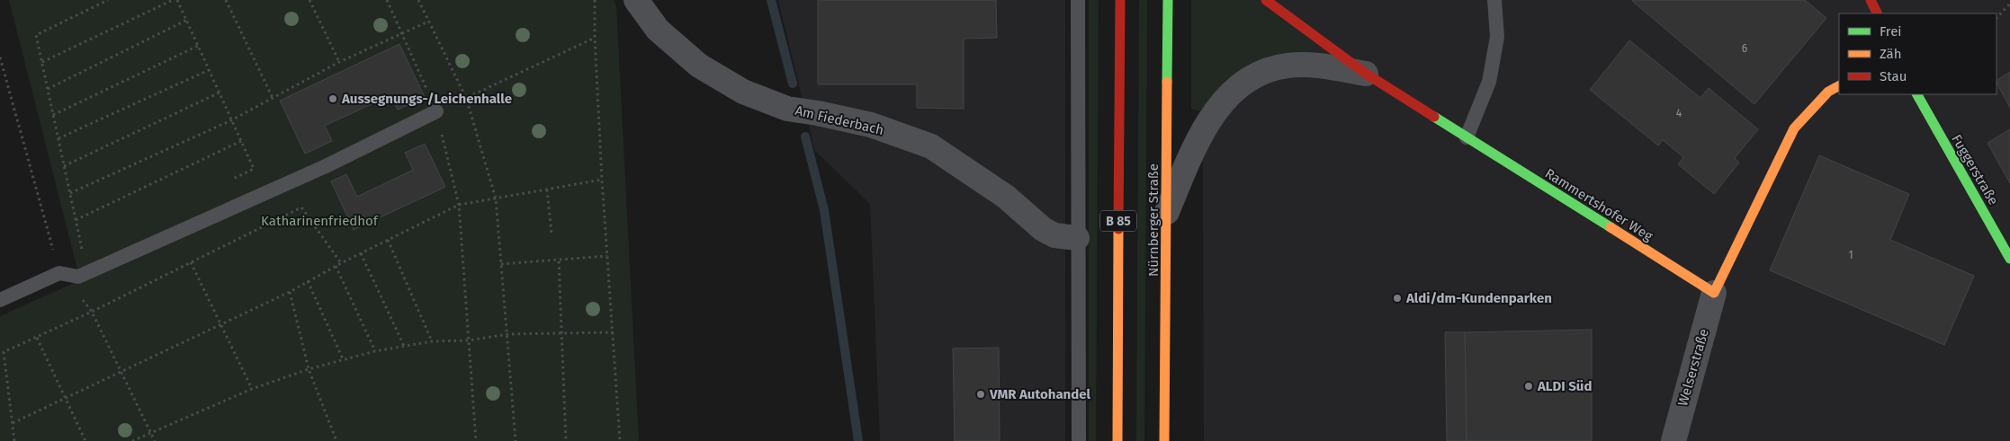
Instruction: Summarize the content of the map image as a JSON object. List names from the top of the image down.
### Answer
{
  "streets": {
    "street": [
      "Am Fiederbach",
      "Fuggerstraße",
      "Rammertshofer Weg",
      "Nürnberger Straße",
      "B 85",
      "Welserstraße"
    ]
  },
  "crossings": [
    ["Rammertshofer Weg", "Welserstraße"]
  ],
  "parks": ["Katharinenfriedhof"],
  "places": [
    "Aussegnungs-/Leichenhalle",
    "Aldi/dm-Kundenparken",
    "ALDI Süd",
    "VMR Autohandel"
  ],
  "house_numbers": ["6", "4", "1"],
  "legend": ["Frei", "Zäh", "Stau"]
}
